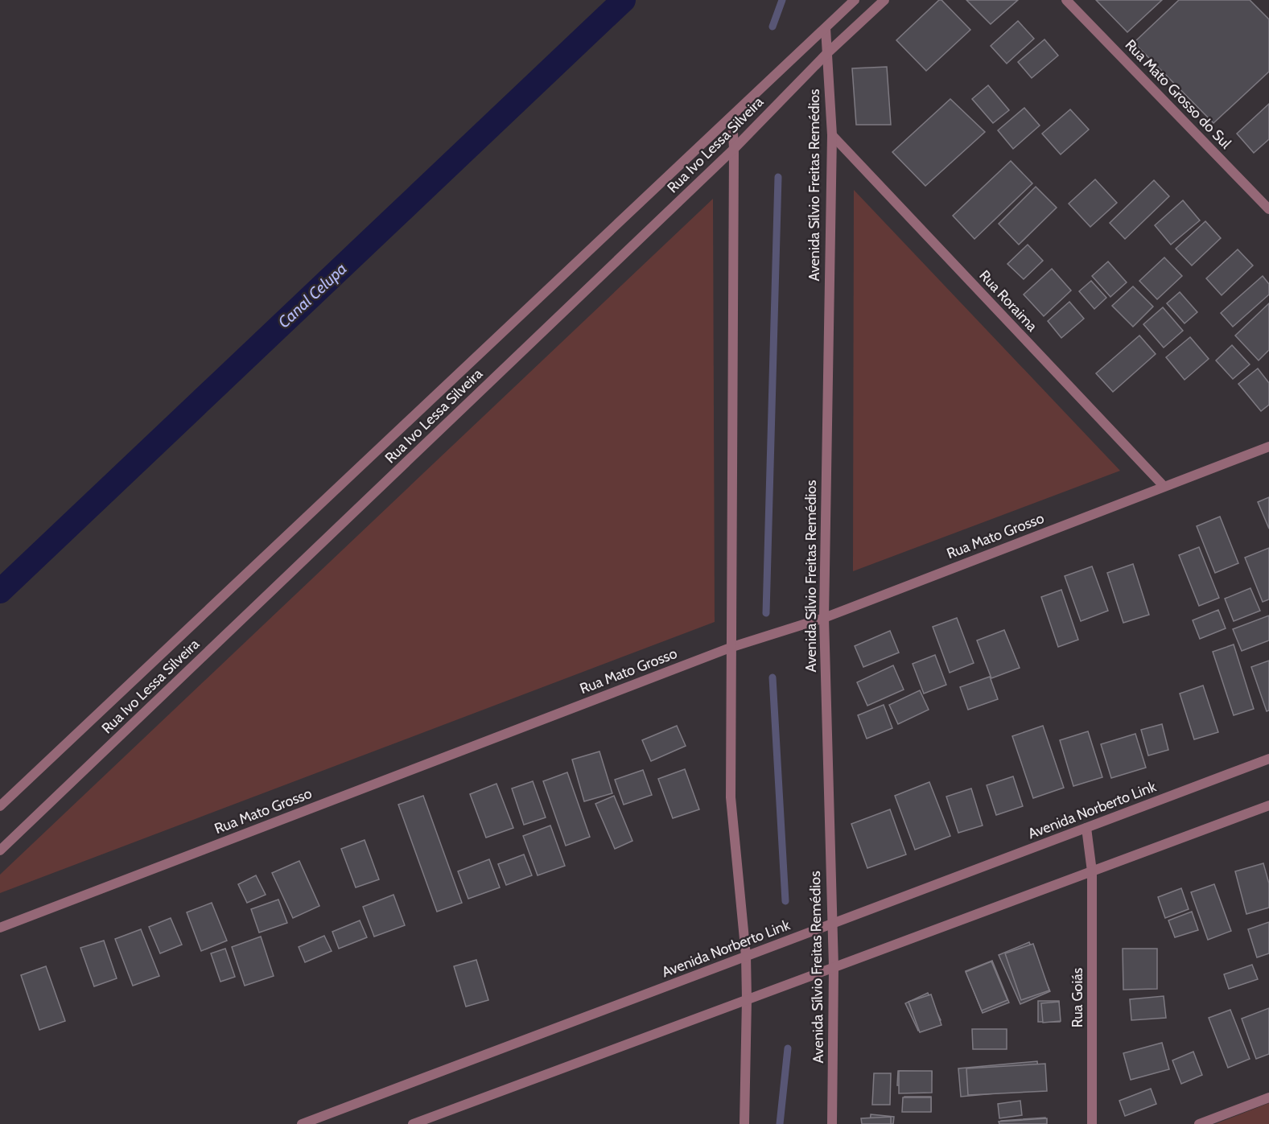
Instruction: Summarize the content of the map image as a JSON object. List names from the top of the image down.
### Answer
{
  "streets": {
    "street": [
      "Rua Mato Grosso do Sul",
      "Rua Ivo Lessa Silveira",
      "Avenida Sílvio Freitas Remédios",
      "Rua Roraima",
      "Rua Mato Grosso",
      "Avenida Norberto Link",
      "Rua Goiás"
    ]
  },
  "crossings": [
    ["Rua Ivo Lessa Silveira", "Avenida Sílvio Freitas Remédios"],
    ["Avenida Sílvio Freitas Remédios", "Rua Roraima"],
    ["Avenida Sílvio Freitas Remédios", "Rua Mato Grosso"],
    ["Avenida Sílvio Freitas Remédios", "Avenida Norberto Link"],
    ["Rua Roraima", "Rua Mato Grosso"],
    ["Avenida Norberto Link", "Rua Goiás"]
  ],
  "water": ["Canal Celupa"]
}
